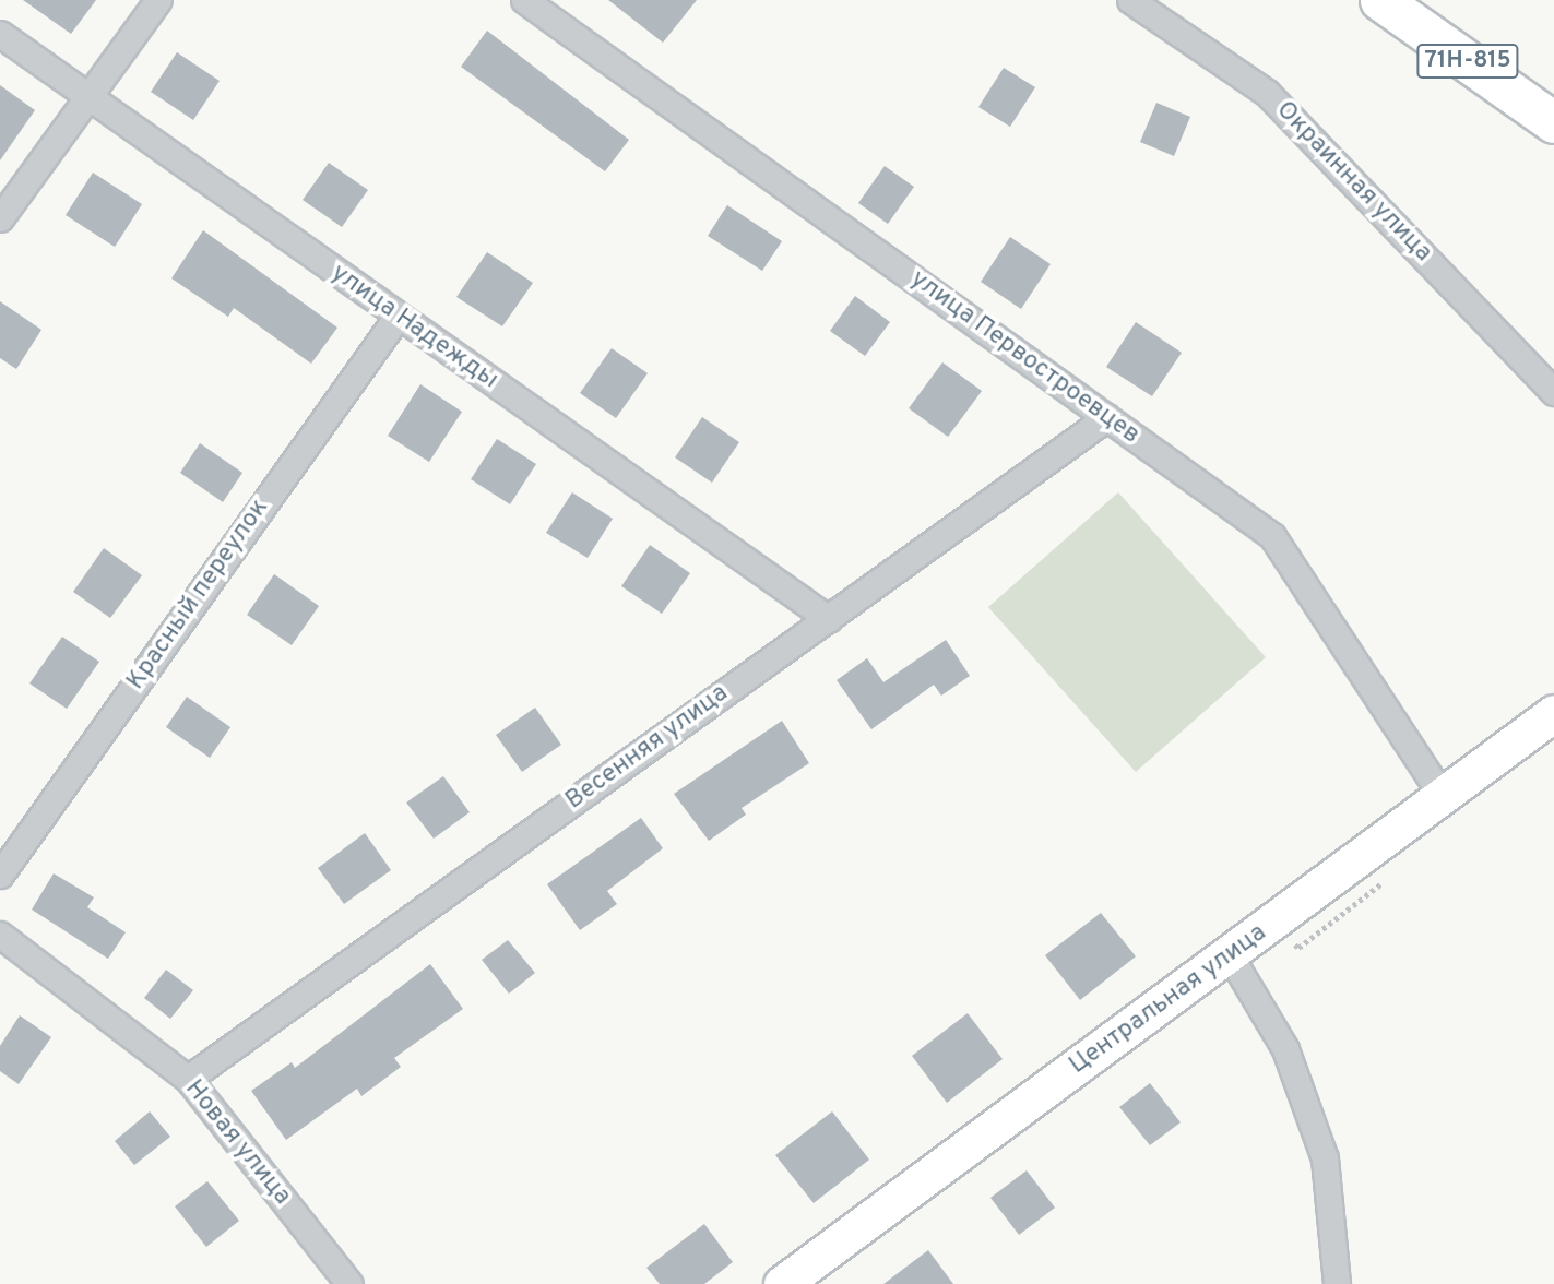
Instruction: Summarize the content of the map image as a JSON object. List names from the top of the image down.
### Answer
{
  "streets": {
    "main road": ["71Н-815"],
    "street": [
      "Окраинная улица",
      "улица Надежды",
      "улица Первостроевцев",
      "Красный переулок",
      "Весенняя улица",
      "Центральная улица",
      "Новая улица"
    ]
  },
  "crossings": [
    ["улица Надежды", "Красный переулок"],
    ["улица Надежды", "Весенняя улица"],
    ["улица Первостроевцев", "Весенняя улица"],
    ["улица Первостроевцев", "Центральная улица"],
    ["Весенняя улица", "Новая улица"]
  ]
}
